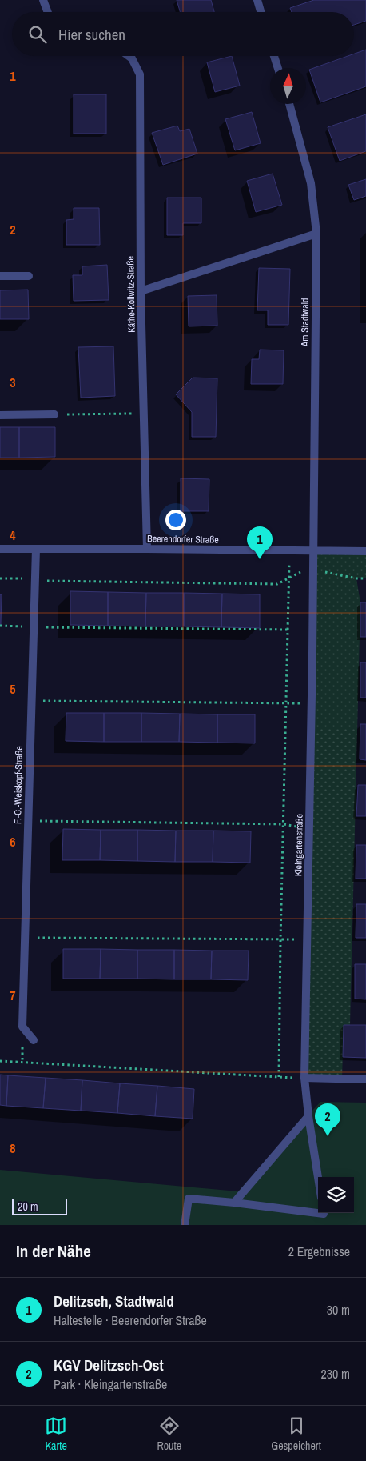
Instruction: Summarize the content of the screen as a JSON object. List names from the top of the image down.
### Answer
{
  "streets": {
    "street": [
      "Käthe-Kollwitz-Straße",
      "Am Stadtwald",
      "Beerendorfer Straße",
      "F.-C.-Weiskopf-Straße",
      "Kleingartenstraße"
    ]
  },
  "crossings": [
    ["Käthe-Kollwitz-Straße", "Beerendorfer Straße"],
    ["Am Stadtwald", "Beerendorfer Straße"],
    ["Am Stadtwald", "Kleingartenstraße"],
    ["Beerendorfer Straße", "F.-C.-Weiskopf-Straße"],
    ["Beerendorfer Straße", "Kleingartenstraße"]
  ],
  "scale_bar": "20 m",
  "north": "top",
  "page": {
    "search": "Hier suchen",
    "pins": ["1", "2"],
    "scale": "20 m",
    "heading": ["In der Nähe", "2 Ergebnisse"],
    "list": [
      {
        "mark": "1",
        "name": "Delitzsch, Stadtwald",
        "note": "Haltestelle · Beerendorfer Straße",
        "value": "30 m"
      },
      {
        "mark": "2",
        "name": "KGV Delitzsch-Ost",
        "note": "Park · Kleingartenstraße",
        "value": "230 m"
      }
    ],
    "nav": ["Karte", "Route", "Gespeichert"]
  },
  "grid": {
    "rows": [
      "1",
      "2",
      "3",
      "4",
      "5",
      "6",
      "7",
      "8"
    ]
  }
}
